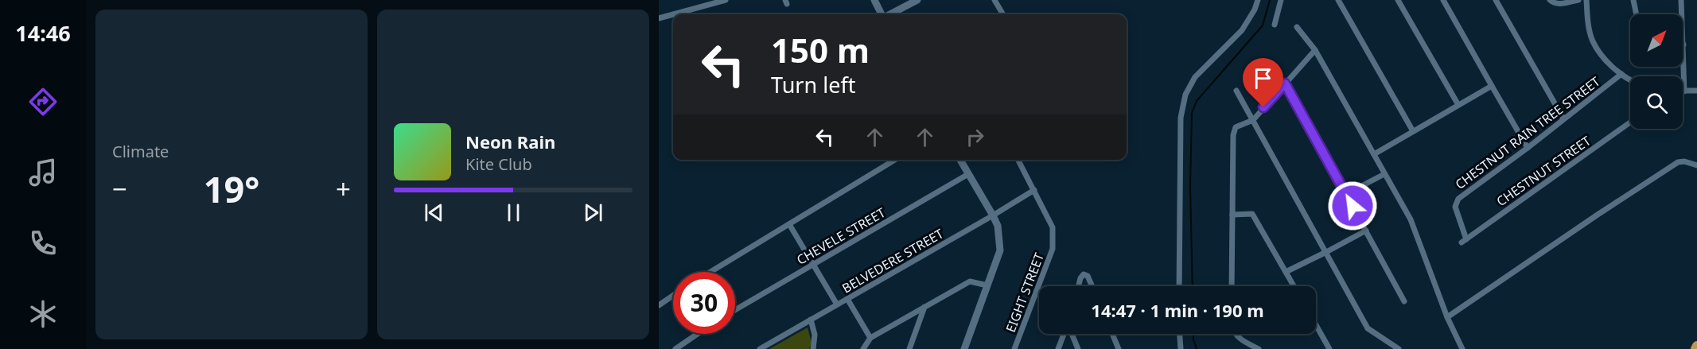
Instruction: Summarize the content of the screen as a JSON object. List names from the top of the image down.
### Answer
{
  "streets": {
    "street": [
      "CHESTNUT RAIN TREE STREET",
      "CHESTNUT STREET",
      "CHEVELE STREET",
      "BELVEDERE STREET",
      "EIGHT STREET"
    ]
  },
  "crossings": [
    ["CHESTNUT RAIN TREE STREET", "CHESTNUT STREET"],
    ["BELVEDERE STREET", "EIGHT STREET"]
  ],
  "north": "top right",
  "page": {
    "tabs": "14:46",
    "tile": "Climate",
    "turn": ["150 m", "Turn left"],
    "song": ["Neon Rain", "Kite Club"],
    "heat": ["−", "19°", "+"],
    "limit": "30",
    "trip": "14:47 · 1 min · 190 m"
  }
}
